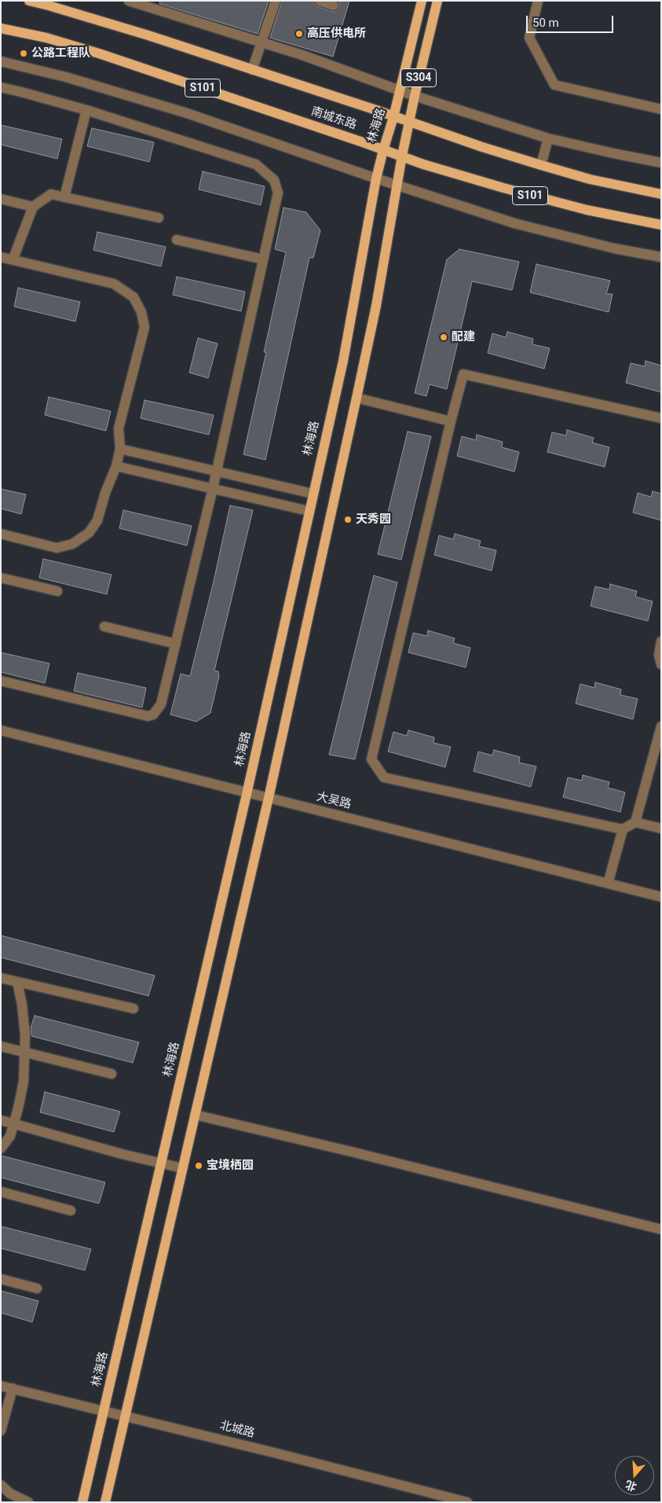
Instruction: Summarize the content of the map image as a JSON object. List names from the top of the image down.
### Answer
{
  "streets": {
    "main road": [
      "S304",
      "S101",
      "南城东路",
      "林海路"
    ],
    "street": ["大吴路", "北城路"]
  },
  "crossings": [
    ["S304", "南城东路"],
    ["南城东路", "林海路"],
    ["林海路", "大吴路"],
    ["林海路", "北城路"]
  ],
  "places": [
    "高压供电所",
    "公路工程队",
    "配建",
    "天秀园",
    "宝境栖园"
  ],
  "scale_bar": "50 m",
  "north": "bottom"
}
